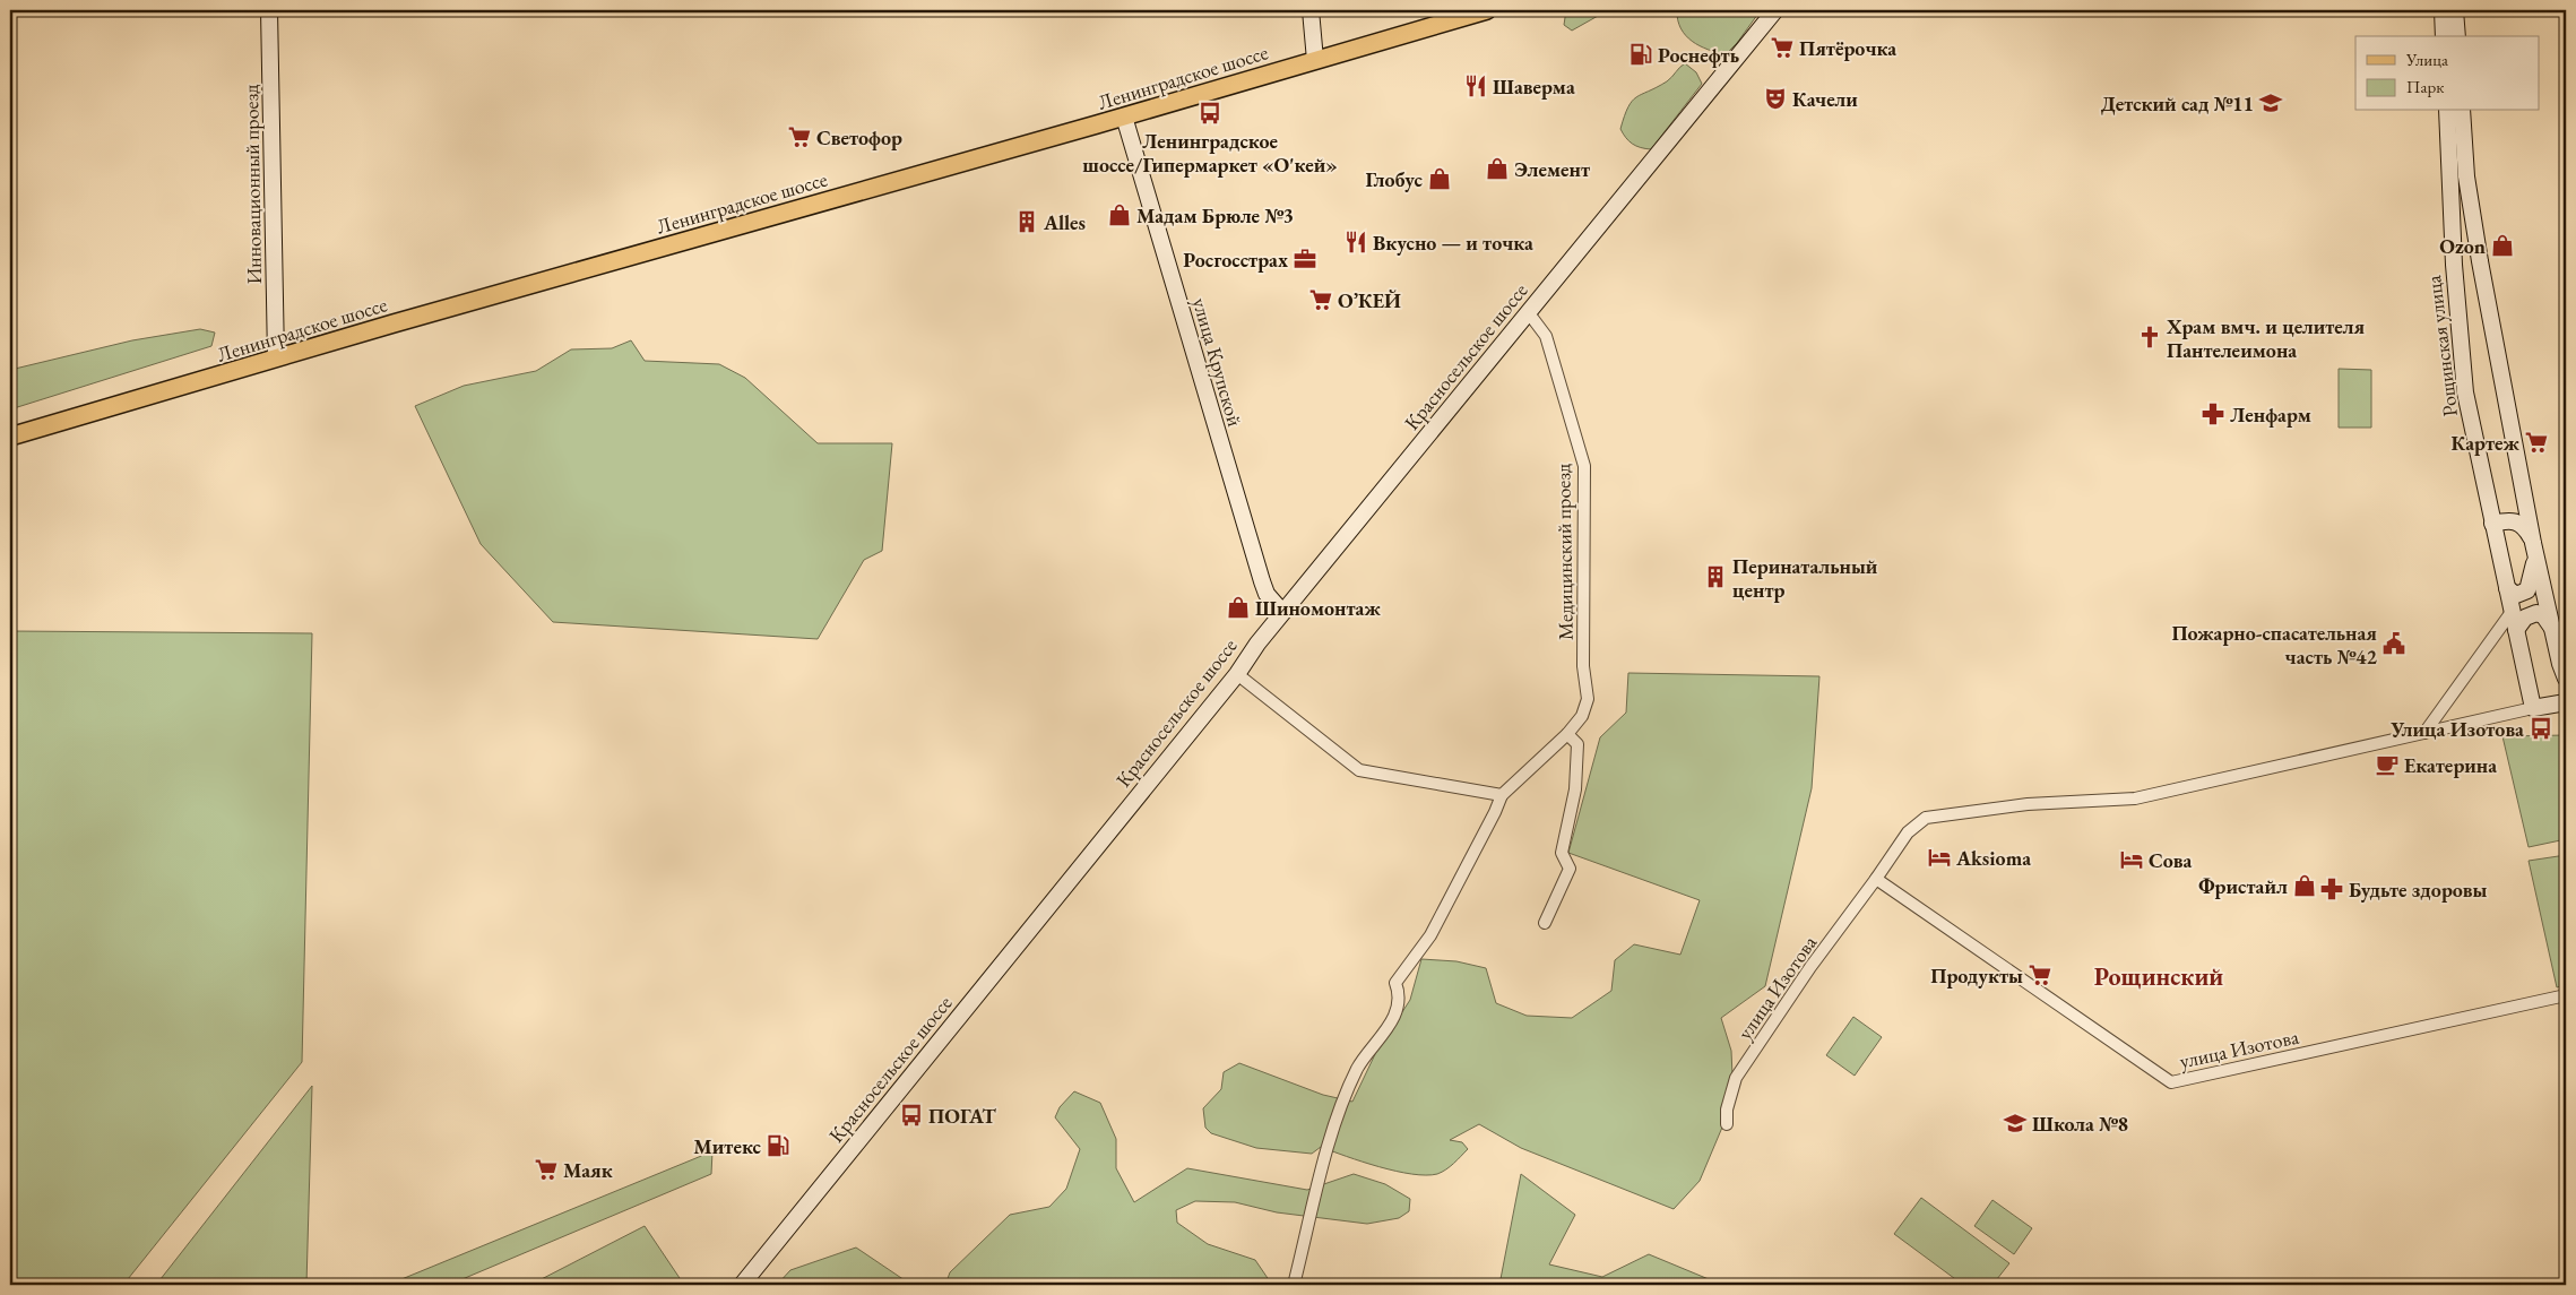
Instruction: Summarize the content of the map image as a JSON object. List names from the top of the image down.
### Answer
{
  "streets": {
    "main road": ["Ленинградское шоссе"],
    "street": [
      "Инновационный проезд",
      "Рощинская улица",
      "Красносельское шоссе",
      "улица Крупской",
      "Медицинский проезд",
      "улица Изотова"
    ]
  },
  "crossings": [
    ["Ленинградское шоссе", "Инновационный проезд"],
    ["Ленинградское шоссе", "улица Крупской"],
    ["Рощинская улица", "улица Изотова"],
    ["Красносельское шоссе", "улица Крупской"],
    ["Красносельское шоссе", "Медицинский проезд"]
  ],
  "districts": ["Рощинский"],
  "places": {
    "supermarket": [
      "Пятёрочка",
      "Светофор",
      "О’КЕЙ",
      "Картеж",
      "Продукты",
      "Маяк"
    ],
    "fuel station": ["Роснефть", "Митекс"],
    "restaurant": ["Шаверма", "Вкусно — и точка"],
    "theatre": ["Качели"],
    "school or university": ["Детский сад №11", "Школа №8"],
    "bus stop": ["Ленинградское шоссе/Гипермаркет «О'кей»", "Улица Изотова", "ПОГАТ"],
    "shop": [
      "Элемент",
      "Глобус",
      "Мадам Брюле №3",
      "Ozon",
      "Шиномонтаж",
      "Фристайл"
    ],
    "building": ["Alles", "Перинатальный центр"],
    "office": ["Росгосстрах"],
    "church": ["Храм вмч. и целителя Пантелеимона"],
    "pharmacy": ["Ленфарм", "Будьте здоровы"],
    "public building": ["Пожарно-спасательная часть №42"],
    "cafe": ["Екатерина"],
    "hotel": ["Aksioma", "Сова"]
  },
  "legend": ["Улица", "Парк"]
}
